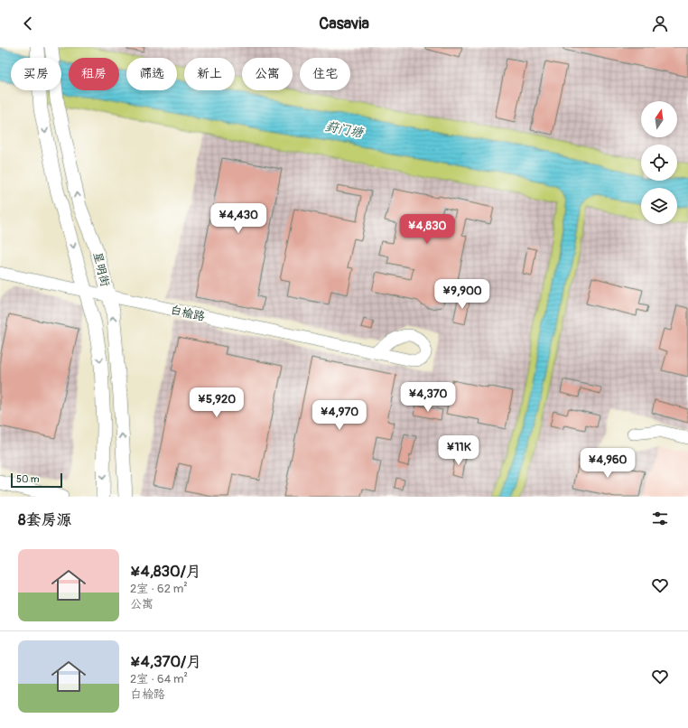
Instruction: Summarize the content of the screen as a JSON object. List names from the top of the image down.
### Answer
{
  "streets": {
    "main road": ["星明街"],
    "street": ["白榆路"]
  },
  "crossings": [
    ["星明街", "白榆路"]
  ],
  "water": ["葑门塘"],
  "scale_bar": "50 m",
  "north": "top",
  "page": {
    "header": "Casavia",
    "chip": [
      "买房",
      "租房",
      "筛选",
      "新上",
      "公寓",
      "住宅"
    ],
    "price": [
      "¥4,430",
      "¥4,830",
      "¥9,900",
      "¥4,370",
      "¥5,920",
      "¥4,970",
      "¥11K",
      "¥4,960"
    ],
    "scale": "50 m",
    "heading": "8套房源",
    "list": [
      {
        "name": "¥4,830/月",
        "note": "2室 · 62 m² · 公寓"
      },
      {
        "name": "¥4,370/月",
        "note": "2室 · 64 m² · 白榆路"
      }
    ]
  }
}
